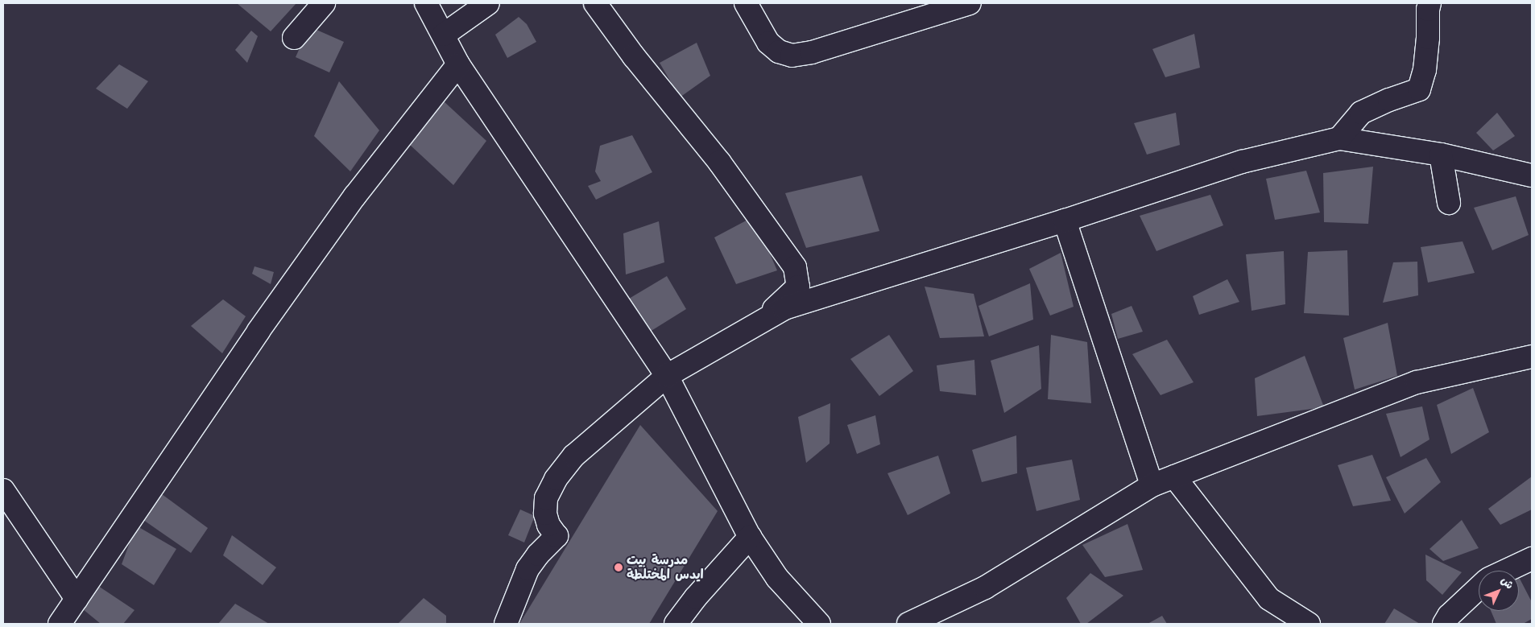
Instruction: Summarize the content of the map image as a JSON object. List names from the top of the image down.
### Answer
{
  "places": ["مدرسة بيت ايدس المختلطة"],
  "north": "top right"
}
